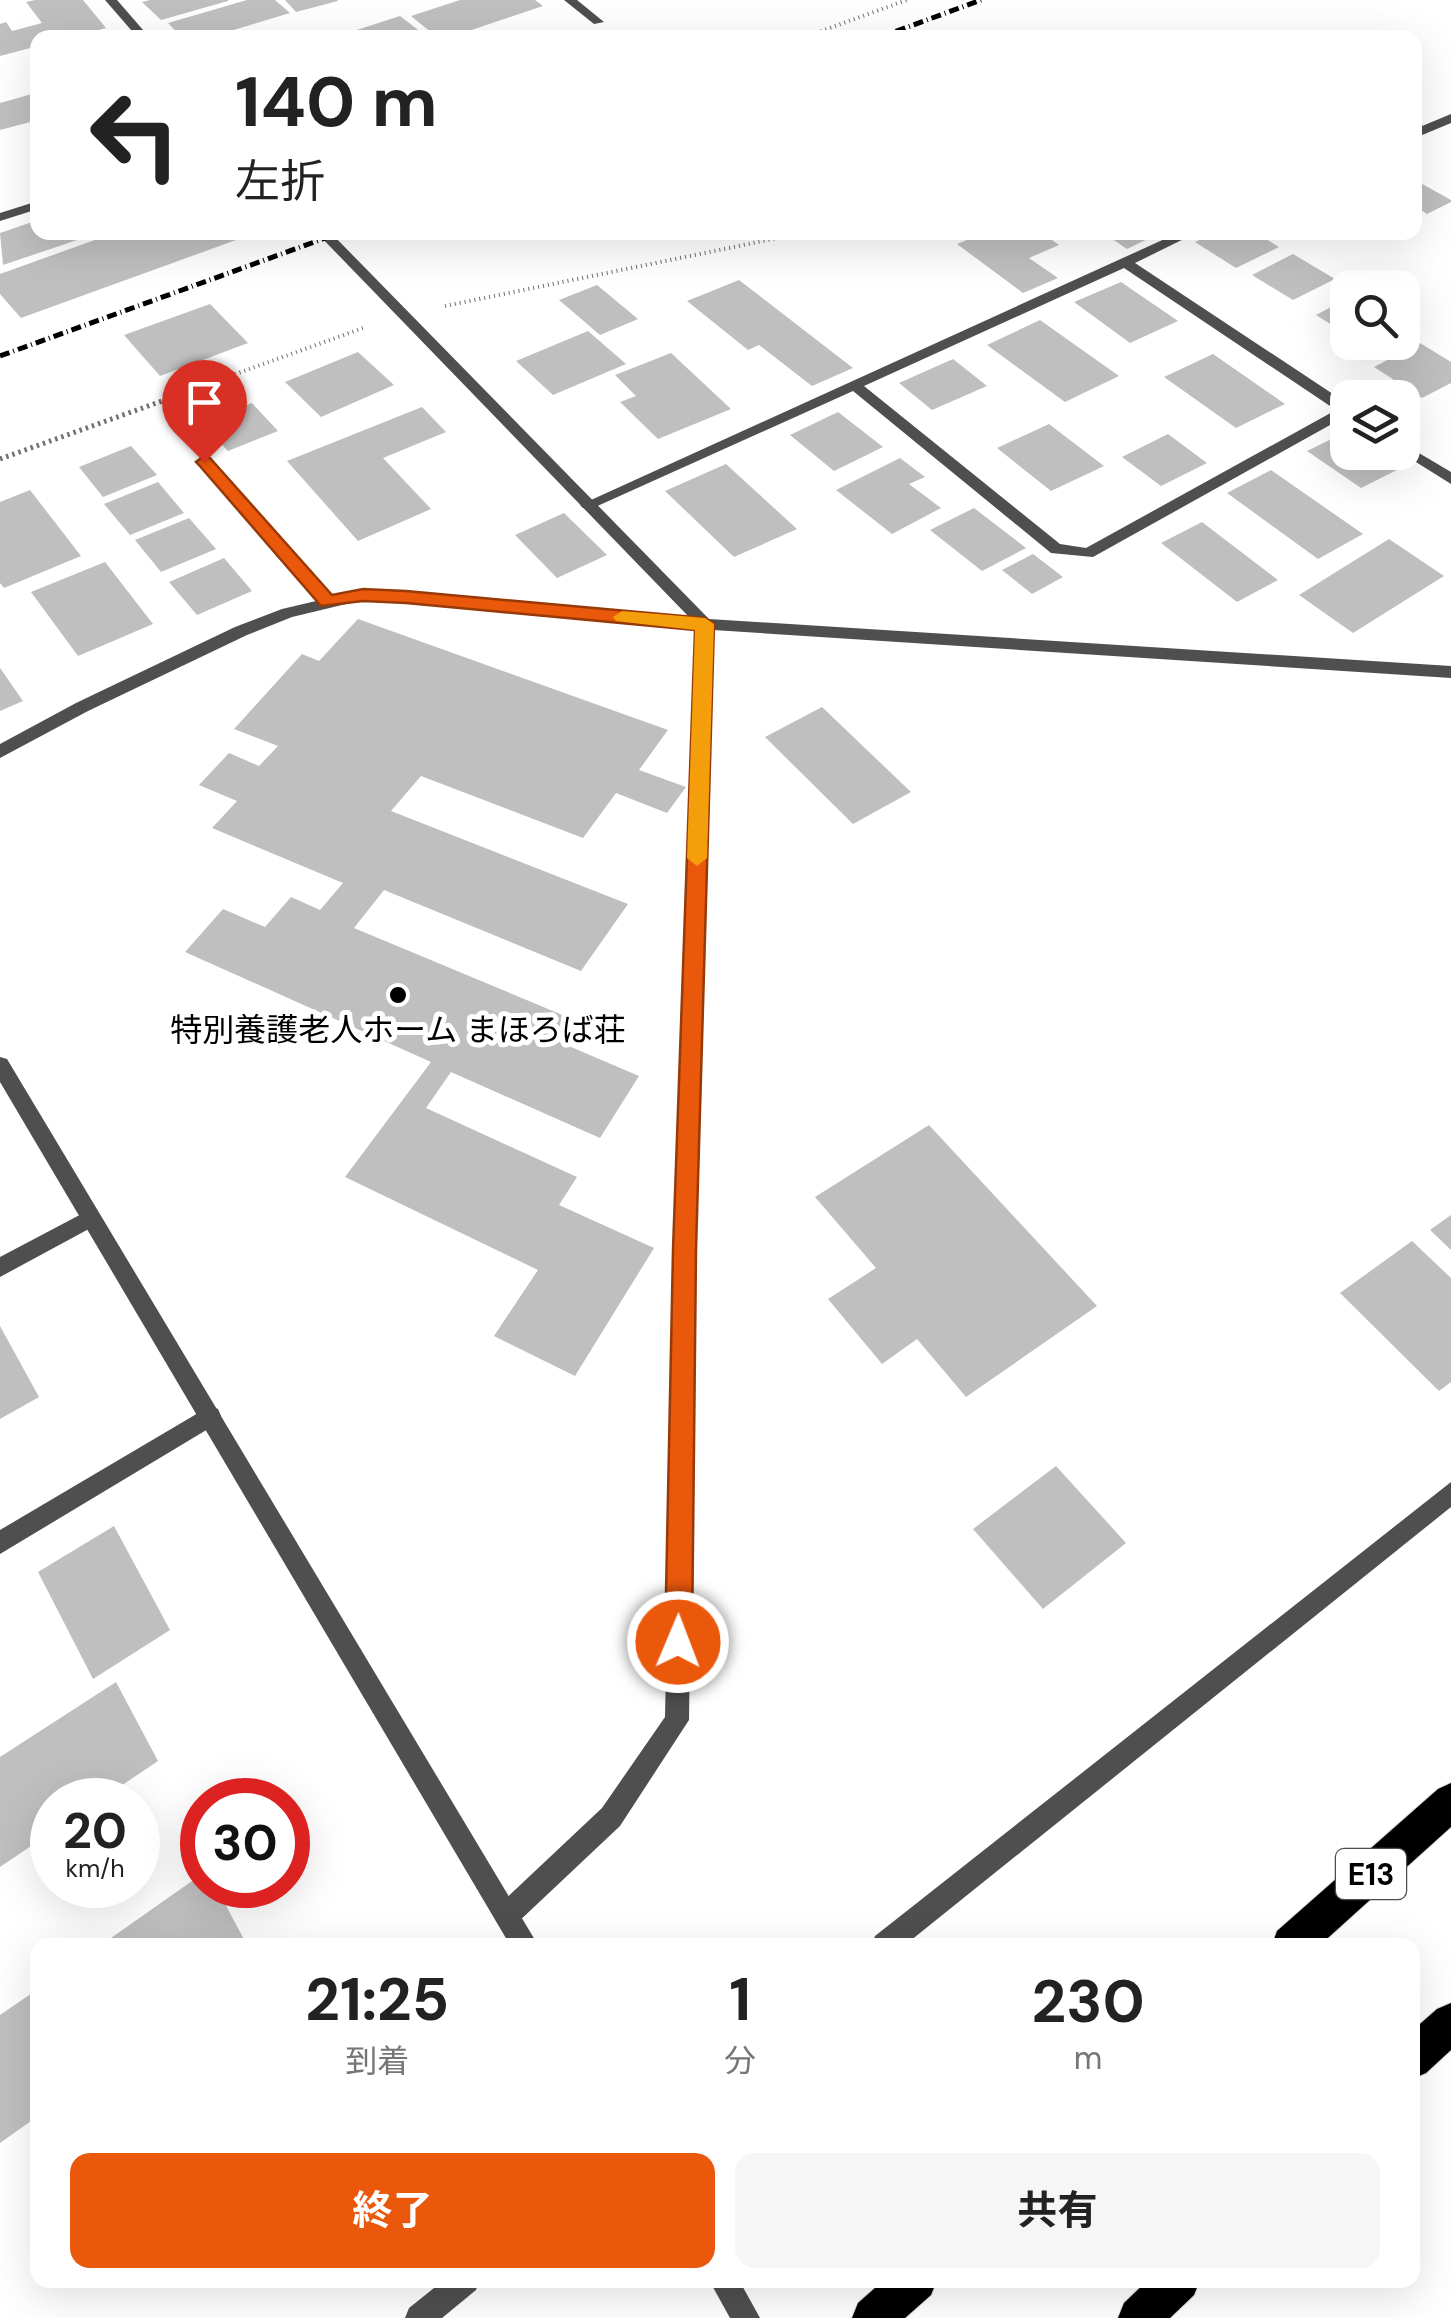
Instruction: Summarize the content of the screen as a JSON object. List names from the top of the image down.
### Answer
{
  "streets": {
    "highway": ["E13"]
  },
  "places": ["特別養護老人ホーム まほろば荘"],
  "page": {
    "turn": ["140 m", "左折"],
    "speed": "20 km/h",
    "limit": "30",
    "eta": [
      "21:25",
      "到着",
      "1",
      "分",
      "230",
      "m"
    ],
    "buttons": ["終了", "共有"]
  }
}
